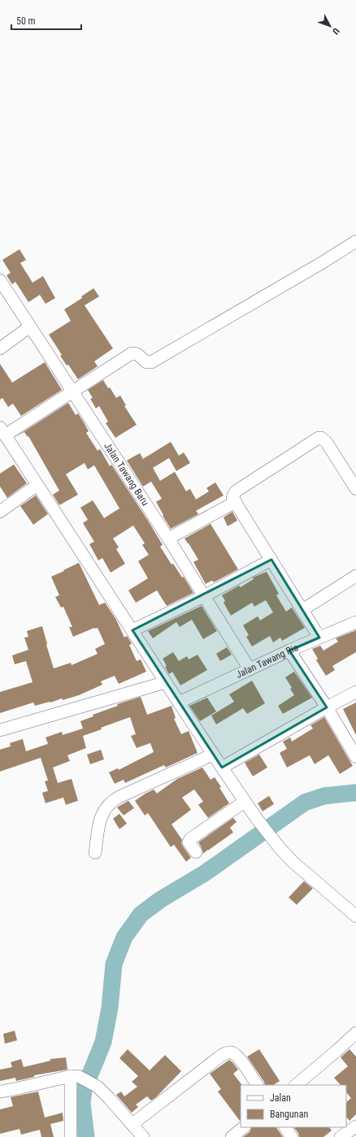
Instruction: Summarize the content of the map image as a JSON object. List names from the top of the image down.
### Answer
{
  "streets": {
    "street": ["Jalan Tawang Baru", "Jalan Tawang Ria"]
  },
  "crossings": [
    ["Jalan Tawang Baru", "Jalan Tawang Ria"]
  ],
  "legend": ["Jalan", "Bangunan"],
  "scale_bar": "50 m",
  "north": "bottom right"
}
